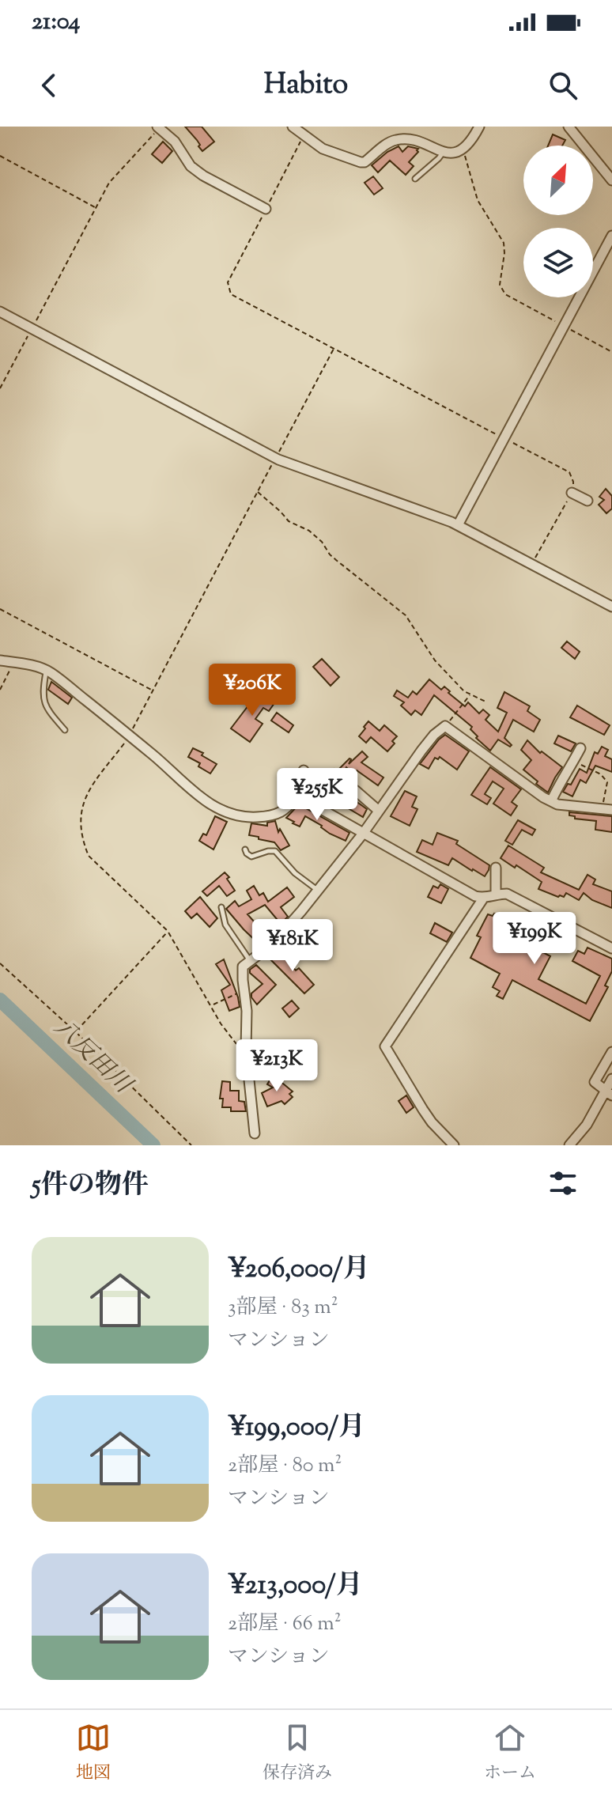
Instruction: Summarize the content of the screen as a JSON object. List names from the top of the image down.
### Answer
{
  "water": ["八反田川"],
  "north": "top right",
  "page": {
    "status": "21:04",
    "header": "Habito",
    "price": [
      "¥206K",
      "¥255K",
      "¥199K",
      "¥181K",
      "¥213K"
    ],
    "heading": "5件の物件",
    "list": [
      {
        "name": "¥206,000/月",
        "note": "3部屋 · 83 m² · マンション"
      },
      {
        "name": "¥199,000/月",
        "note": "2部屋 · 80 m² · マンション"
      },
      {
        "name": "¥213,000/月",
        "note": "2部屋 · 66 m² · マンション"
      }
    ],
    "tabs": ["地図", "保存済み", "ホーム"]
  }
}
